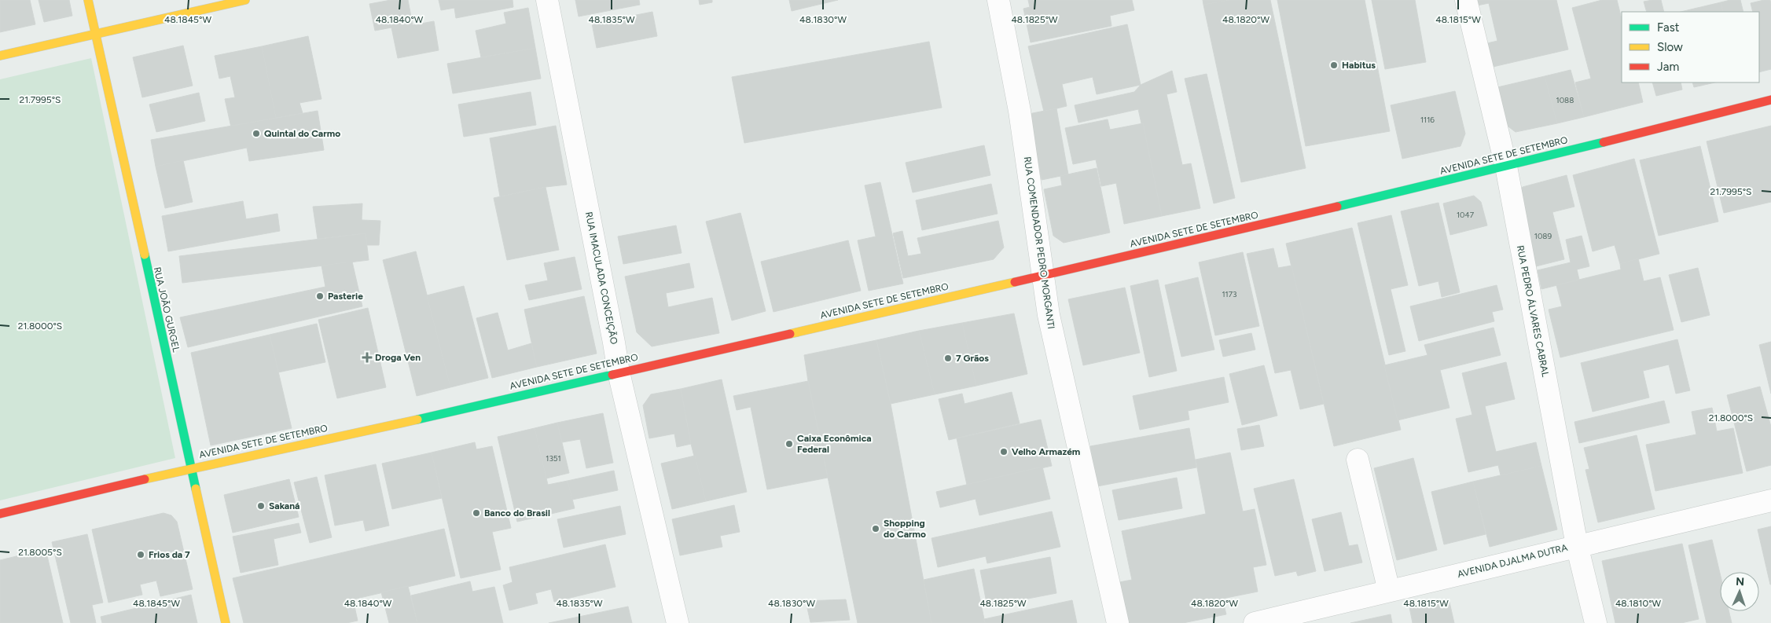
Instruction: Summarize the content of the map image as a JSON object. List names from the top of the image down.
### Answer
{
  "streets": {
    "street": [
      "AVENIDA SETE DE SETEMBRO",
      "RUA COMENDADOR PEDRO MORGANTI",
      "RUA IMACULADA CONCEIÇÃO",
      "RUA JOÃO GURGEL",
      "RUA PEDRO ÁLVARES CABRAL",
      "AVENIDA DJALMA DUTRA"
    ]
  },
  "crossings": [
    ["AVENIDA SETE DE SETEMBRO", "RUA COMENDADOR PEDRO MORGANTI"],
    ["AVENIDA SETE DE SETEMBRO", "RUA IMACULADA CONCEIÇÃO"],
    ["AVENIDA SETE DE SETEMBRO", "RUA JOÃO GURGEL"],
    ["AVENIDA SETE DE SETEMBRO", "RUA PEDRO ÁLVARES CABRAL"],
    ["RUA PEDRO ÁLVARES CABRAL", "AVENIDA DJALMA DUTRA"]
  ],
  "places": {
    "other": [
      "Habitus",
      "Quintal do Carmo",
      "Pasterie",
      "7 Grãos",
      "Caixa Econômica Federal",
      "Velho Armazém",
      "Sakaná",
      "Banco do Brasil",
      "Shopping do Carmo",
      "Frios da 7"
    ],
    "health": ["Droga Ven"]
  },
  "house_numbers": [
    "1088",
    "1116",
    "1047",
    "1089",
    "1173",
    "1351"
  ],
  "legend": ["Fast", "Slow", "Jam"],
  "north": "top",
  "coordinates": [
    "48.1845°W",
    "48.1840°W",
    "48.1835°W",
    "48.1830°W",
    "48.1825°W",
    "48.1820°W",
    "48.1815°W",
    "21.7995°S",
    "21.8000°S",
    "21.8005°S",
    "48.1810°W"
  ]
}
